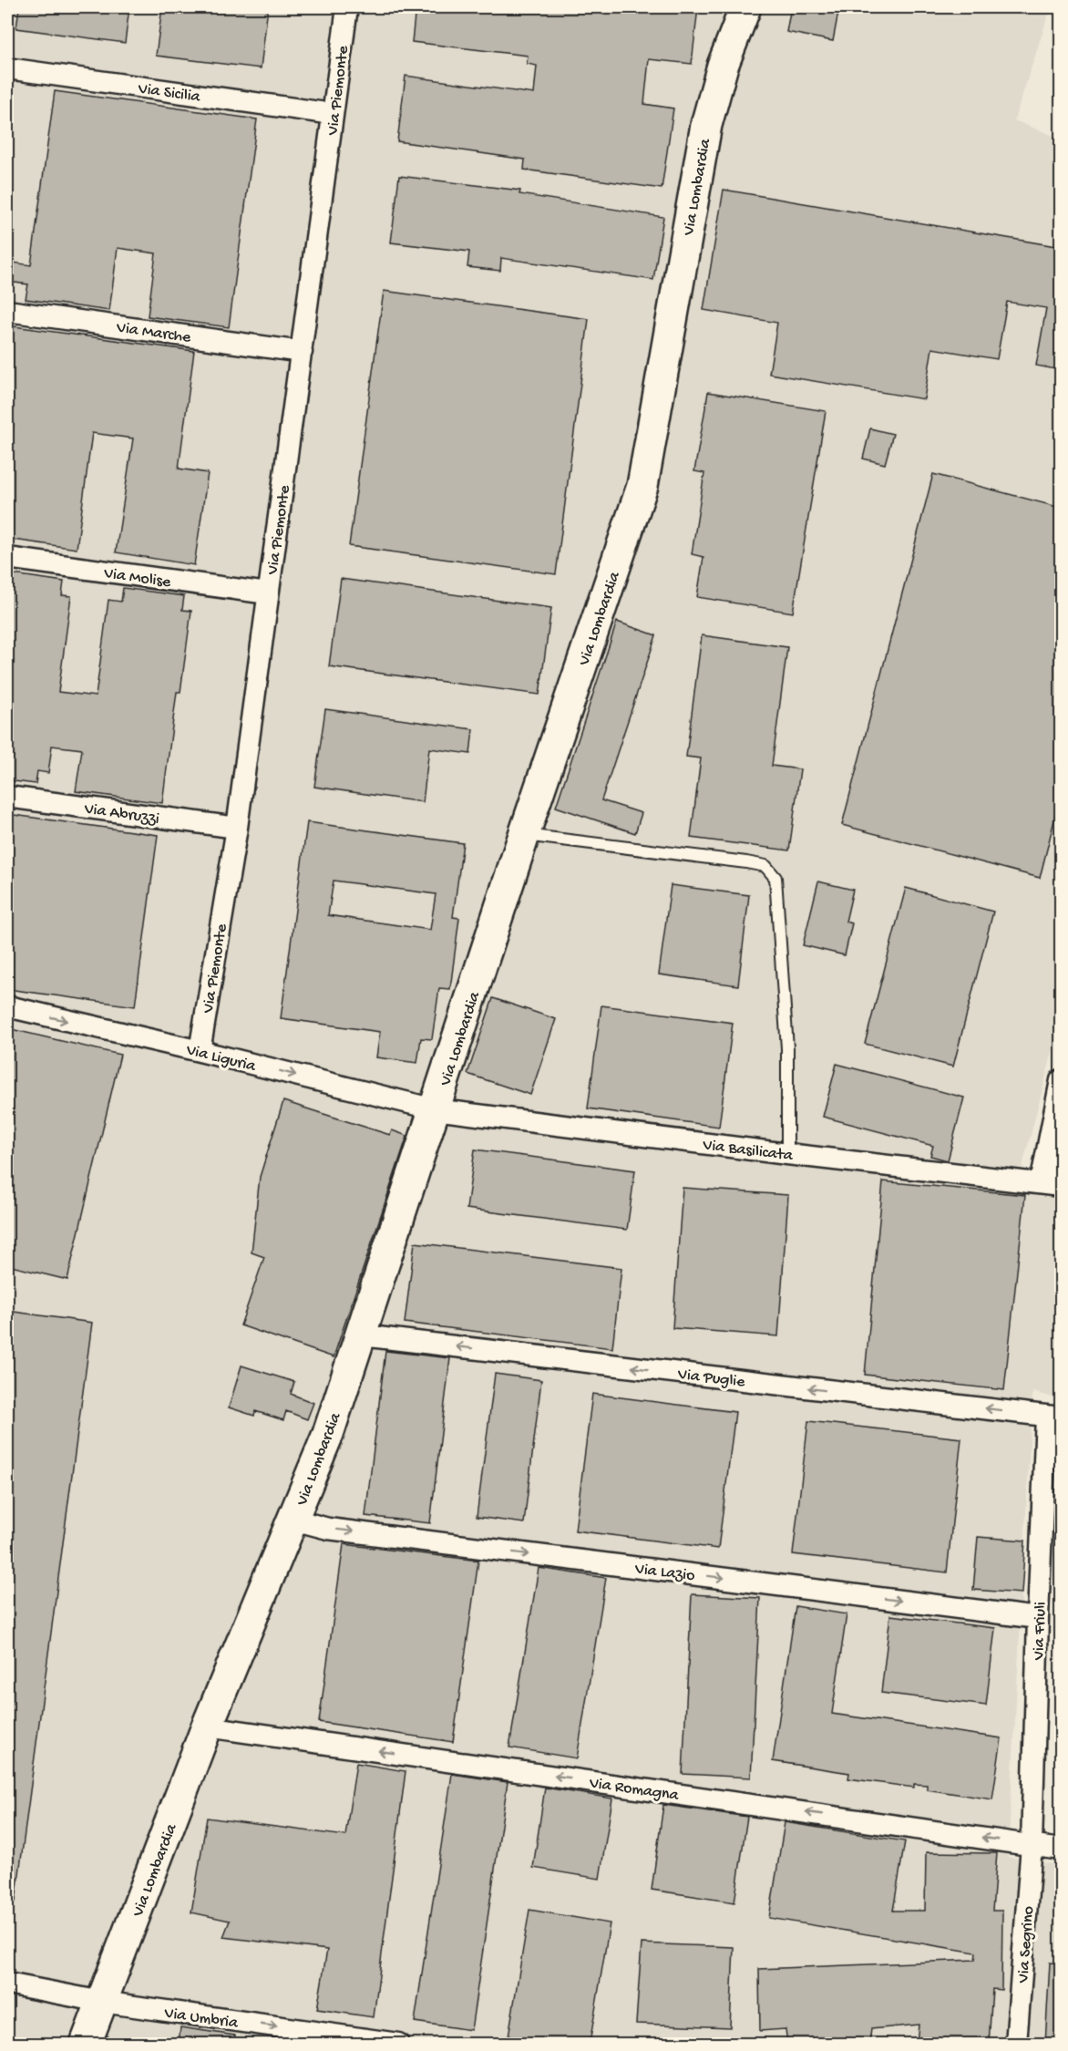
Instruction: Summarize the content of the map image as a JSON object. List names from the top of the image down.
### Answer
{
  "streets": {
    "street": [
      "Via Piemonte",
      "Via Sicilia",
      "Via Lombardia",
      "Via Marche",
      "Via Molise",
      "Via Abruzzi",
      "Via Liguria",
      "Via Basilicata",
      "Via Puglie",
      "Via Lazio",
      "Via Friuli",
      "Via Romagna",
      "Via Segrino",
      "Via Umbria"
    ]
  },
  "crossings": [
    ["Via Piemonte", "Via Sicilia"],
    ["Via Piemonte", "Via Marche"],
    ["Via Piemonte", "Via Molise"],
    ["Via Piemonte", "Via Abruzzi"],
    ["Via Piemonte", "Via Liguria"],
    ["Via Lombardia", "Via Liguria"],
    ["Via Lombardia", "Via Basilicata"],
    ["Via Lombardia", "Via Puglie"],
    ["Via Lombardia", "Via Lazio"],
    ["Via Lombardia", "Via Romagna"],
    ["Via Lombardia", "Via Umbria"],
    ["Via Liguria", "Via Basilicata"],
    ["Via Puglie", "Via Friuli"],
    ["Via Lazio", "Via Friuli"],
    ["Via Friuli", "Via Romagna"],
    ["Via Friuli", "Via Segrino"],
    ["Via Romagna", "Via Segrino"]
  ],
  "one_way": [
    "Via Liguria",
    "Via Puglie",
    "Via Lazio",
    "Via Romagna",
    "Via Umbria"
  ]
}
